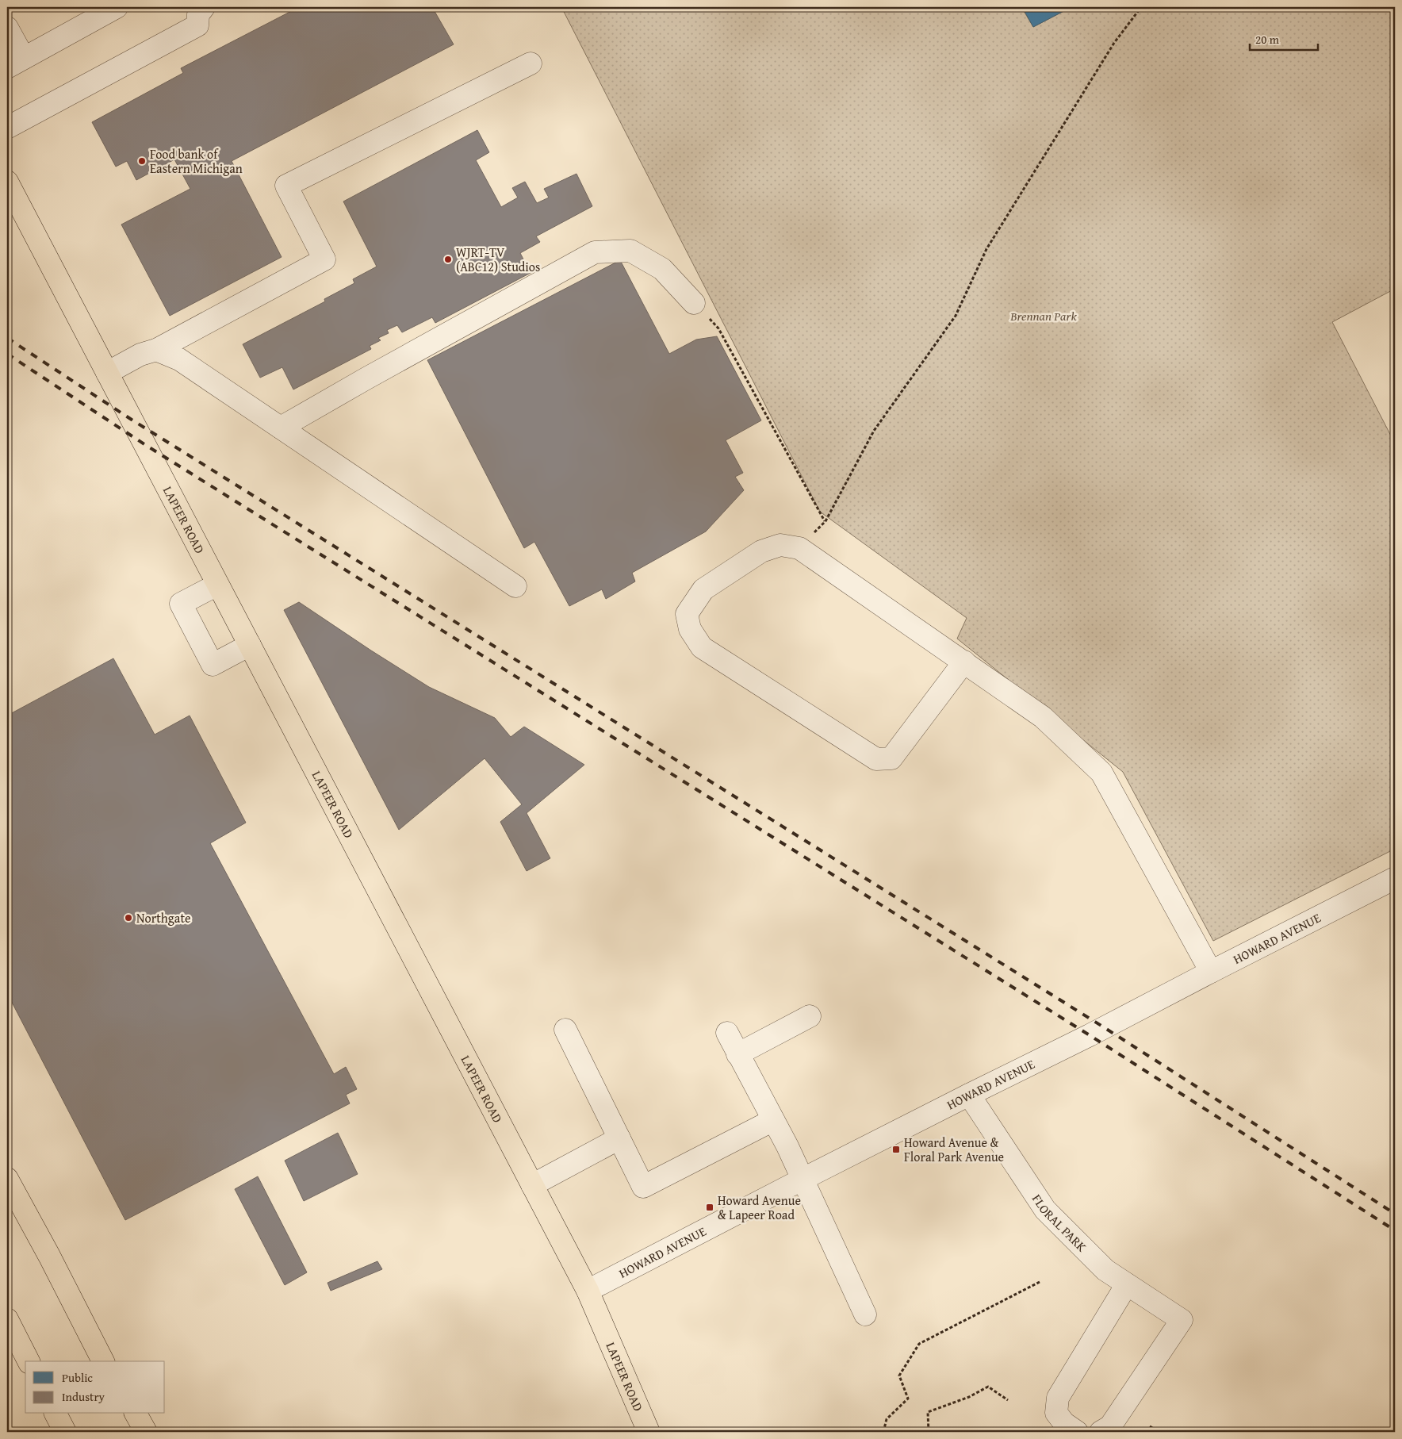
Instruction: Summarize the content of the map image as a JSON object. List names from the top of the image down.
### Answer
{
  "streets": {
    "main road": ["LAPEER ROAD"],
    "street": ["HOWARD AVENUE", "FLORAL PARK"]
  },
  "crossings": [
    ["LAPEER ROAD", "HOWARD AVENUE"],
    ["HOWARD AVENUE", "FLORAL PARK"]
  ],
  "parks": ["Brennan Park"],
  "places": {
    "other": ["Food bank of Eastern Michigan", "WJRT-TV (ABC12) Studios", "Northgate"],
    "transit": ["Howard Avenue & Floral Park Avenue", "Howard Avenue & Lapeer Road"]
  },
  "legend": ["Public", "Industry"],
  "scale_bar": "20 m"
}
